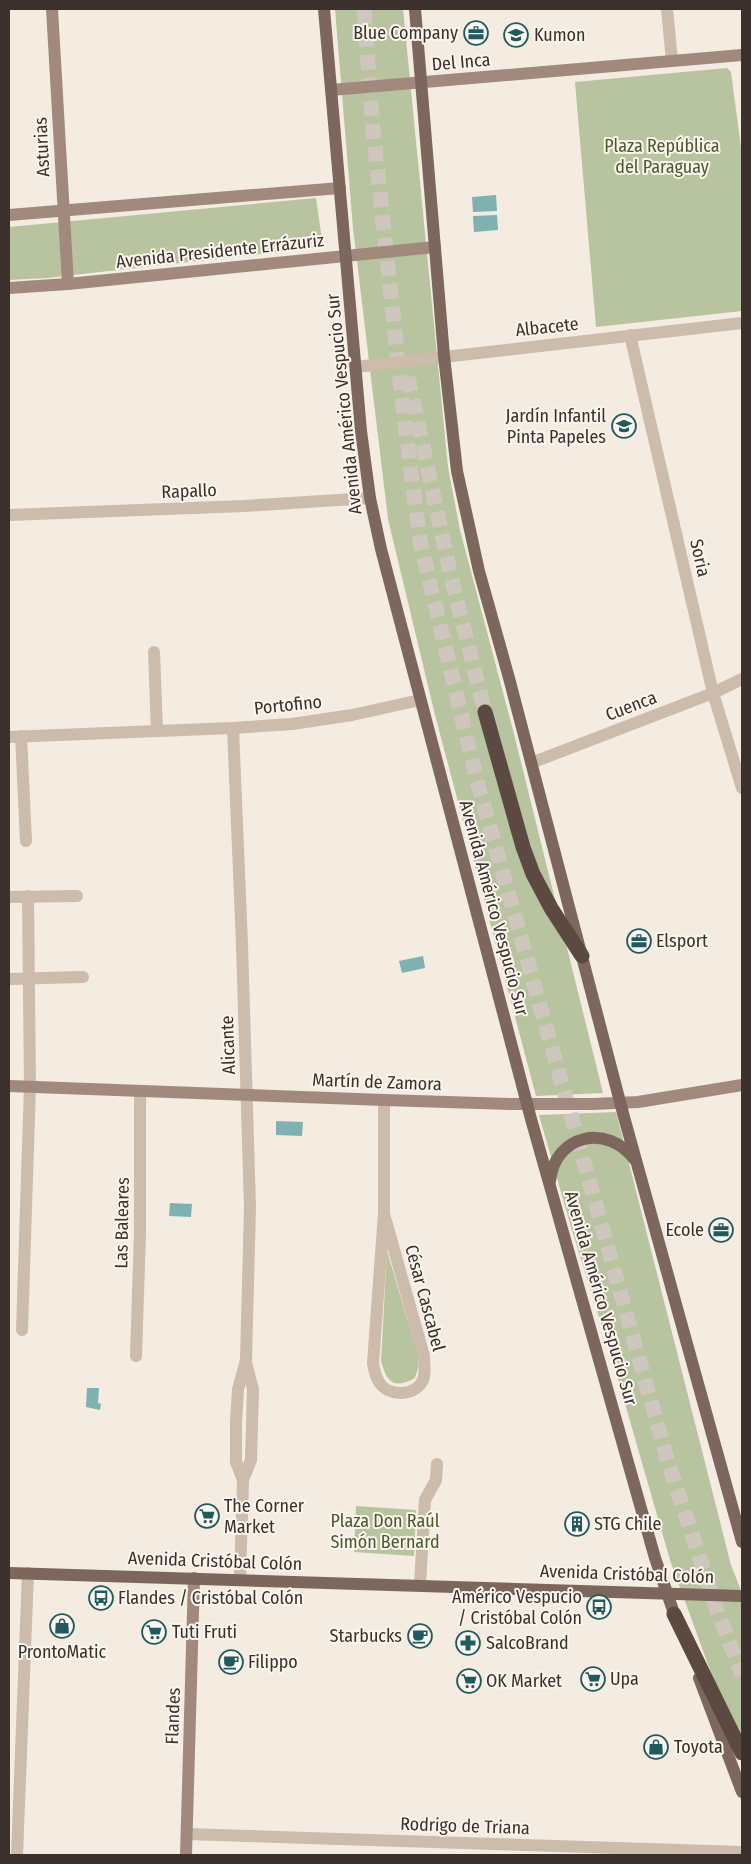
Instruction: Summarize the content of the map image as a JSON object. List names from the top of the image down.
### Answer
{
  "streets": {
    "main road": ["Avenida Américo Vespucio Sur", "Avenida Cristóbal Colón"],
    "street": [
      "Del Inca",
      "Asturias",
      "Avenida Presidente Errázuriz",
      "Albacete",
      "Rapallo",
      "Soria",
      "Portofino",
      "Cuenca",
      "Alicante",
      "Martín de Zamora",
      "Las Baleares",
      "César Cascabel",
      "Flandes",
      "Rodrigo de Triana"
    ]
  },
  "crossings": [
    ["Del Inca", "Avenida Américo Vespucio Sur"],
    ["Asturias", "Avenida Presidente Errázuriz"],
    ["Avenida Presidente Errázuriz", "Avenida Américo Vespucio Sur"],
    ["Albacete", "Avenida Américo Vespucio Sur"],
    ["Albacete", "Soria"],
    ["Avenida Américo Vespucio Sur", "Rapallo"],
    ["Avenida Américo Vespucio Sur", "Portofino"],
    ["Avenida Américo Vespucio Sur", "Martín de Zamora"],
    ["Avenida Américo Vespucio Sur", "Avenida Cristóbal Colón"],
    ["Soria", "Cuenca"],
    ["Portofino", "Alicante"],
    ["Alicante", "Martín de Zamora"],
    ["Alicante", "Avenida Cristóbal Colón"],
    ["Martín de Zamora", "Las Baleares"],
    ["Martín de Zamora", "César Cascabel"],
    ["Avenida Cristóbal Colón", "Flandes"],
    ["Flandes", "Rodrigo de Triana"]
  ],
  "parks": ["Plaza República del Paraguay", "Plaza Don Raúl Simón Bernard"],
  "places": {
    "office": ["Blue Company", "Elsport", "Ecole"],
    "school or university": ["Kumon", "Jardín Infantil Pinta Papeles"],
    "supermarket": [
      "The Corner Market",
      "Tuti Fruti",
      "Upa",
      "OK Market"
    ],
    "building": ["STG Chile"],
    "bus stop": ["Flandes / Cristóbal Colón", "Américo Vespucio / Cristóbal Colón"],
    "shop": ["ProntoMatic", "Toyota"],
    "cafe": ["Starbucks", "Filippo"],
    "pharmacy": ["SalcoBrand"]
  }
}
